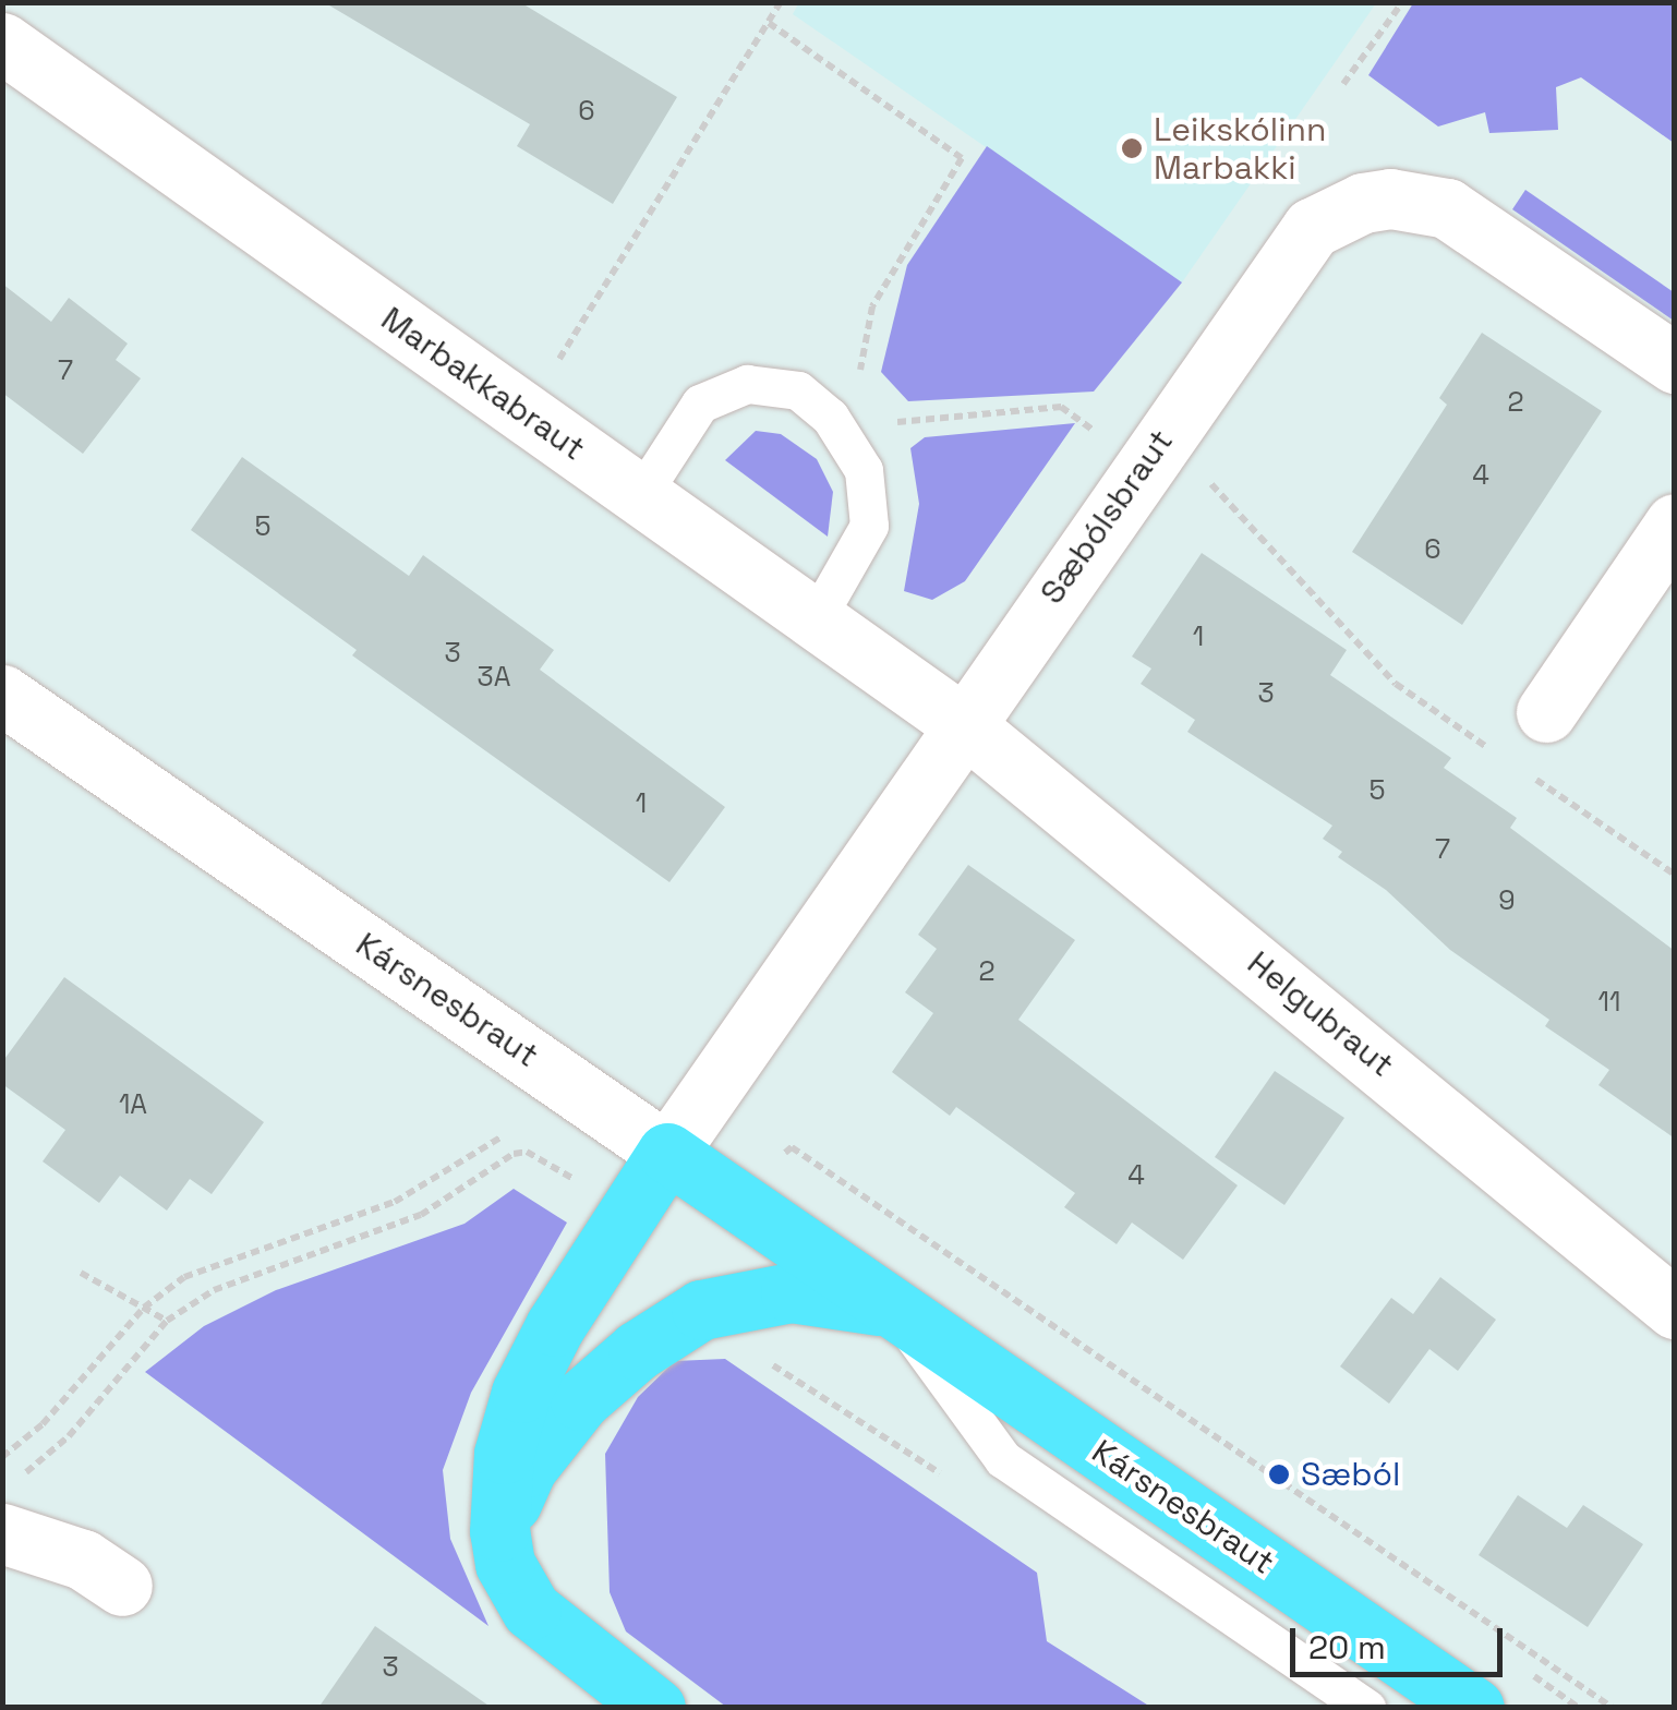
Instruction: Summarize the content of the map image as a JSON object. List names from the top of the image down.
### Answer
{
  "streets": {
    "main road": ["Kársnesbraut"],
    "street": ["Marbakkabraut", "Sæbólsbraut", "Helgubraut"]
  },
  "crossings": [
    ["Marbakkabraut", "Sæbólsbraut"],
    ["Marbakkabraut", "Helgubraut"],
    ["Sæbólsbraut", "Kársnesbraut"],
    ["Sæbólsbraut", "Helgubraut"]
  ],
  "places": ["Leikskólinn Marbakki", "Sæból"],
  "house_numbers": [
    "6",
    "7",
    "2",
    "4",
    "5",
    "6",
    "1",
    "3",
    "3A",
    "3",
    "5",
    "1",
    "7",
    "9",
    "2",
    "11",
    "1A",
    "4",
    "3"
  ],
  "scale_bar": "20 m"
}
